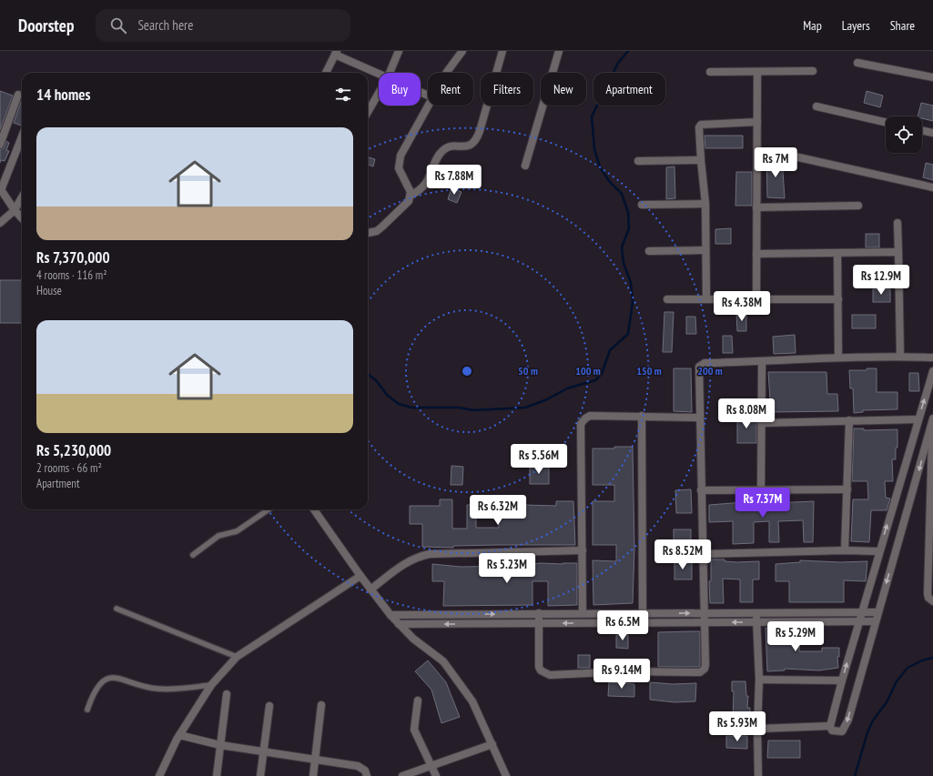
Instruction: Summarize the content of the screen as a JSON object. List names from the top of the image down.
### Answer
{
  "page": {
    "header": "Doorstep",
    "search": "Search here",
    "nav": ["Map", "Layers", "Share"],
    "chip": [
      "Buy",
      "Rent",
      "Filters",
      "New",
      "Apartment"
    ],
    "heading": "14 homes",
    "list": [
      {
        "name": "Rs 7,370,000",
        "note": "4 rooms · 116 m² · House"
      },
      {
        "name": "Rs 5,230,000",
        "note": "2 rooms · 66 m² · Apartment"
      }
    ],
    "price": [
      "Rs 7M",
      "Rs 7.88M",
      "Rs 12.9M",
      "Rs 4.38M",
      "Rs 8.08M",
      "Rs 5.56M",
      "Rs 7.37M",
      "Rs 6.32M",
      "Rs 8.52M",
      "Rs 5.23M",
      "Rs 6.5M",
      "Rs 5.29M",
      "Rs 9.14M",
      "Rs 5.93M"
    ]
  },
  "rings": [
    "50 m",
    "100 m",
    "150 m",
    "200 m"
  ]
}
